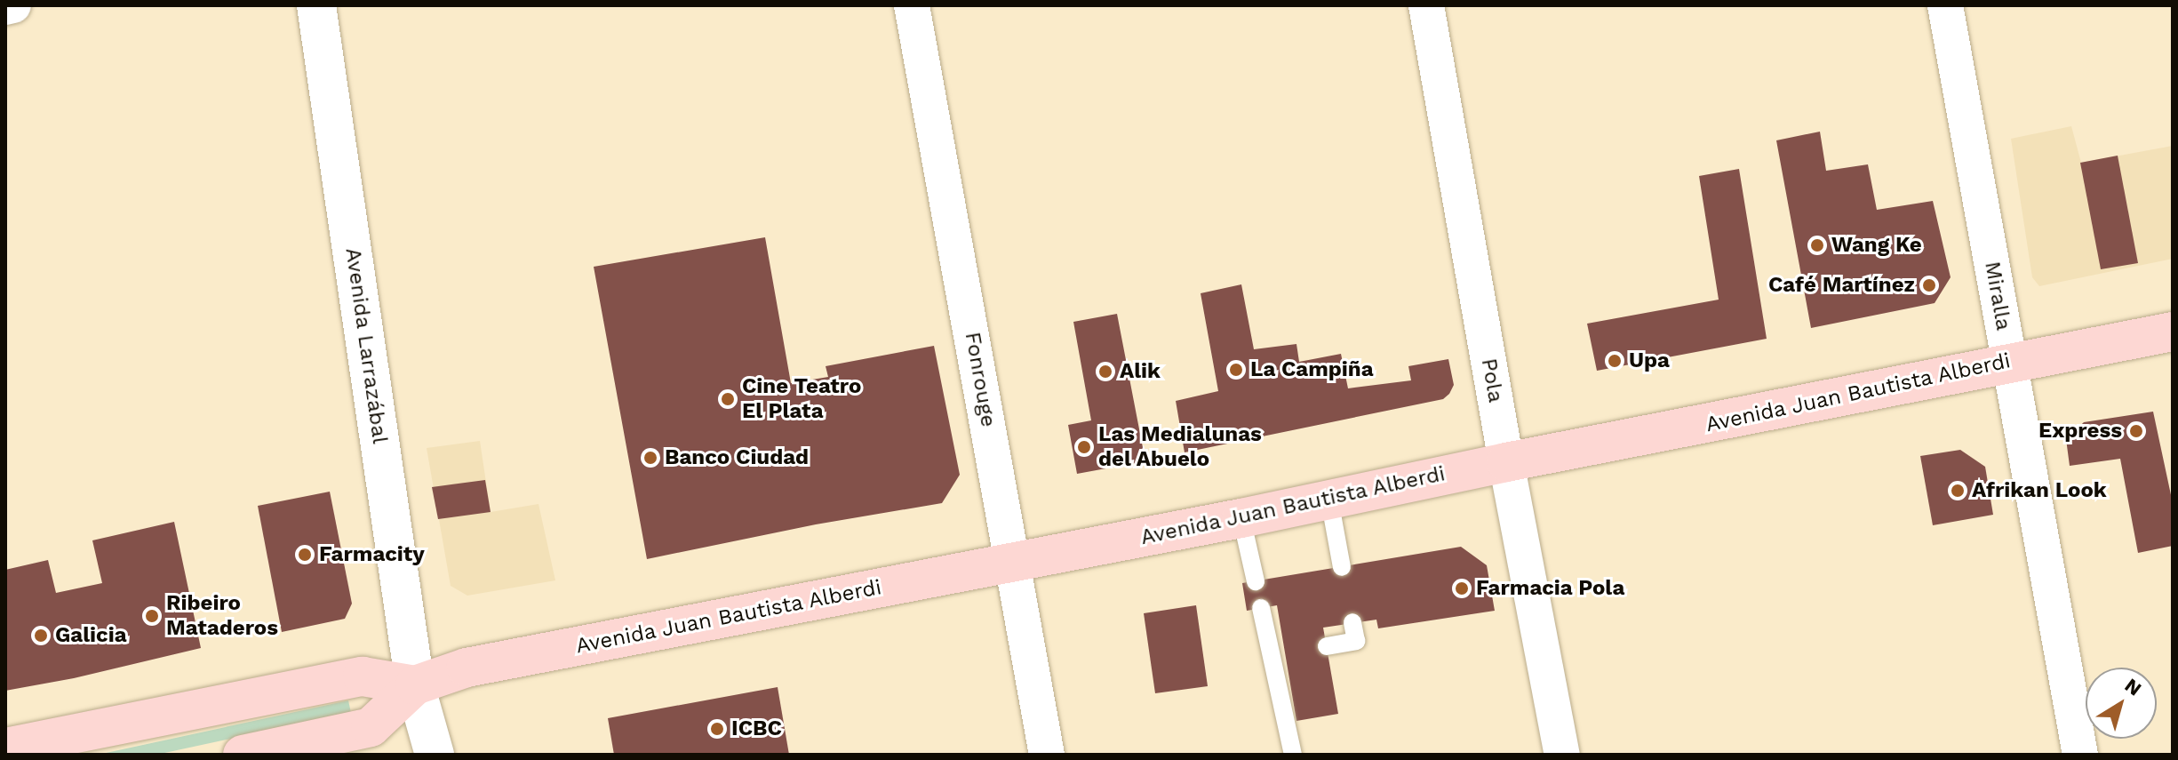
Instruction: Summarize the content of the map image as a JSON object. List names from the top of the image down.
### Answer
{
  "streets": {
    "main road": ["Avenida Juan Bautista Alberdi"],
    "street": [
      "Miralla",
      "Avenida Larrazábal",
      "Fonrouge",
      "Pola"
    ]
  },
  "crossings": [
    ["Miralla", "Avenida Juan Bautista Alberdi"],
    ["Avenida Larrazábal", "Avenida Juan Bautista Alberdi"],
    ["Fonrouge", "Avenida Juan Bautista Alberdi"],
    ["Pola", "Avenida Juan Bautista Alberdi"]
  ],
  "places": [
    "Wang Ke",
    "Café Martínez",
    "Upa",
    "La Campiña",
    "Alik",
    "Cine Teatro El Plata",
    "Express",
    "Las Medialunas del Abuelo",
    "Banco Ciudad",
    "Afrikan Look",
    "Farmacity",
    "Farmacia Pola",
    "Ribeiro Mataderos",
    "Galicia",
    "ICBC"
  ],
  "north": "top right"
}
